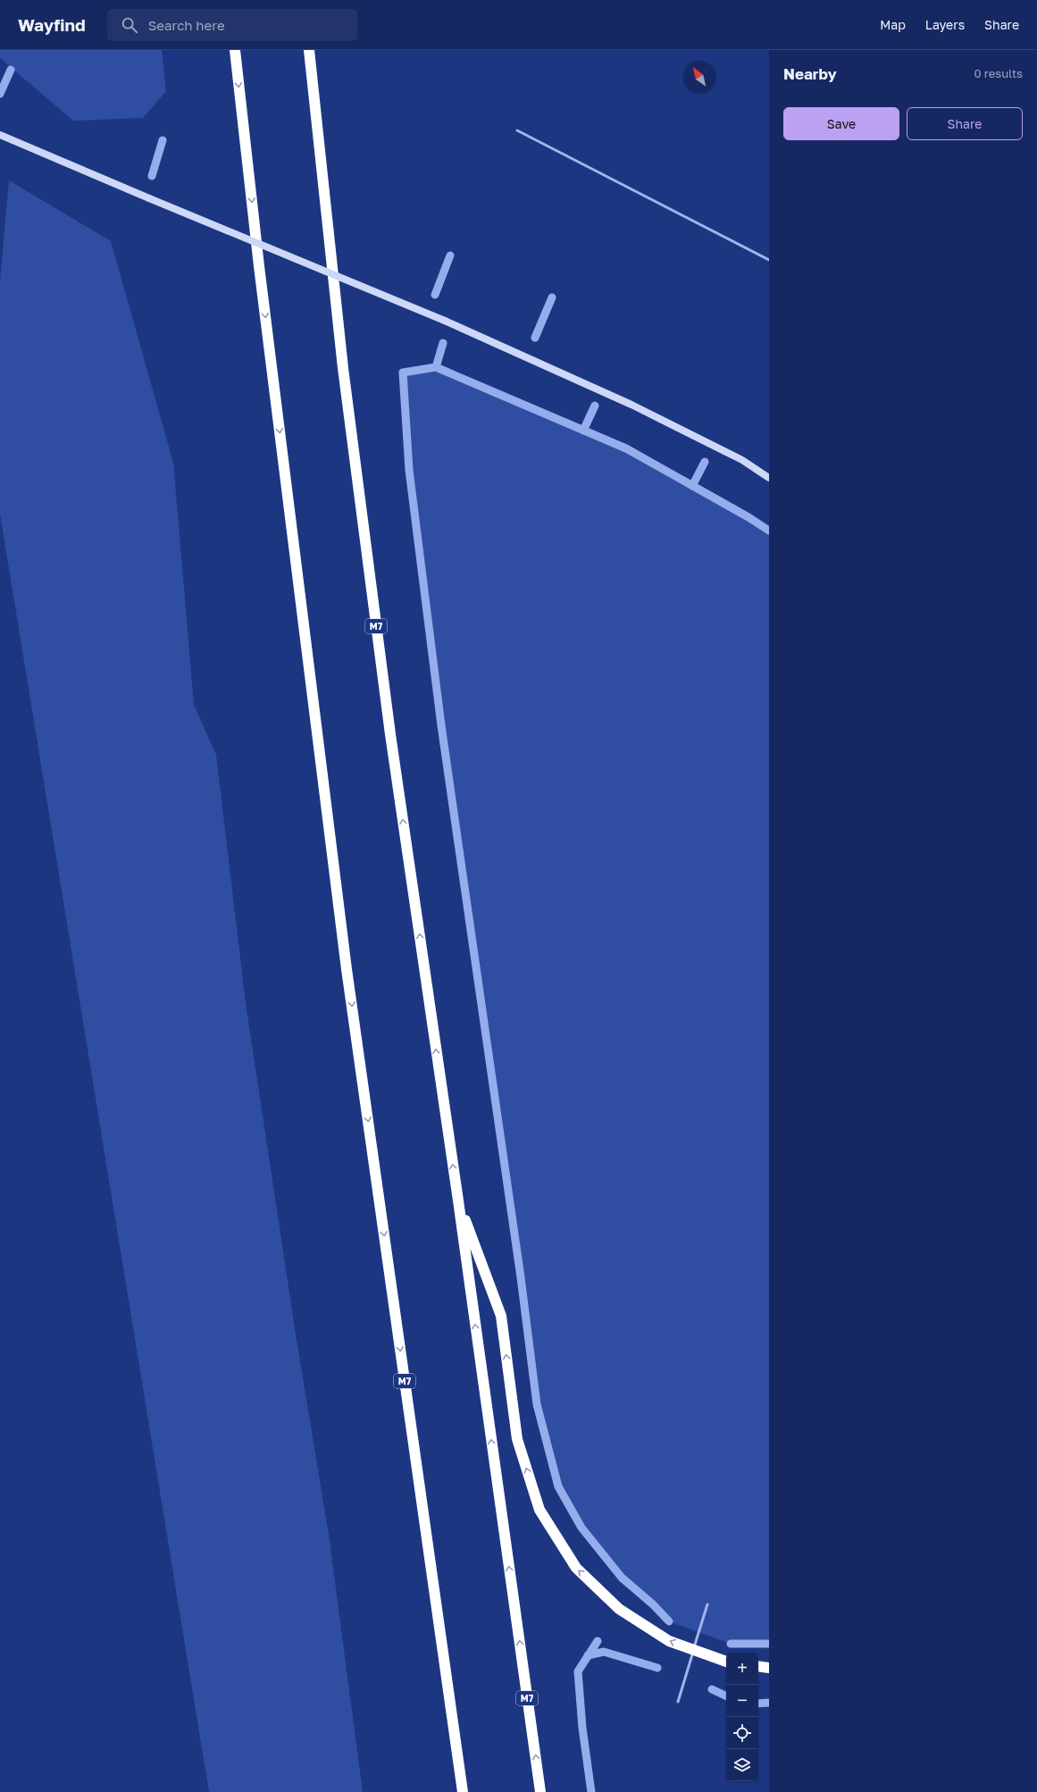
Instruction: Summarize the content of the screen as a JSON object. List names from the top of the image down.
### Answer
{
  "streets": {
    "highway": ["M7"]
  },
  "north": "top left",
  "page": {
    "header": "Wayfind",
    "search": "Search here",
    "nav": ["Map", "Layers", "Share"],
    "heading": ["Nearby", "0 results"],
    "buttons": ["Save", "Share"],
    "map_buttons": ["+", "−"]
  }
}
